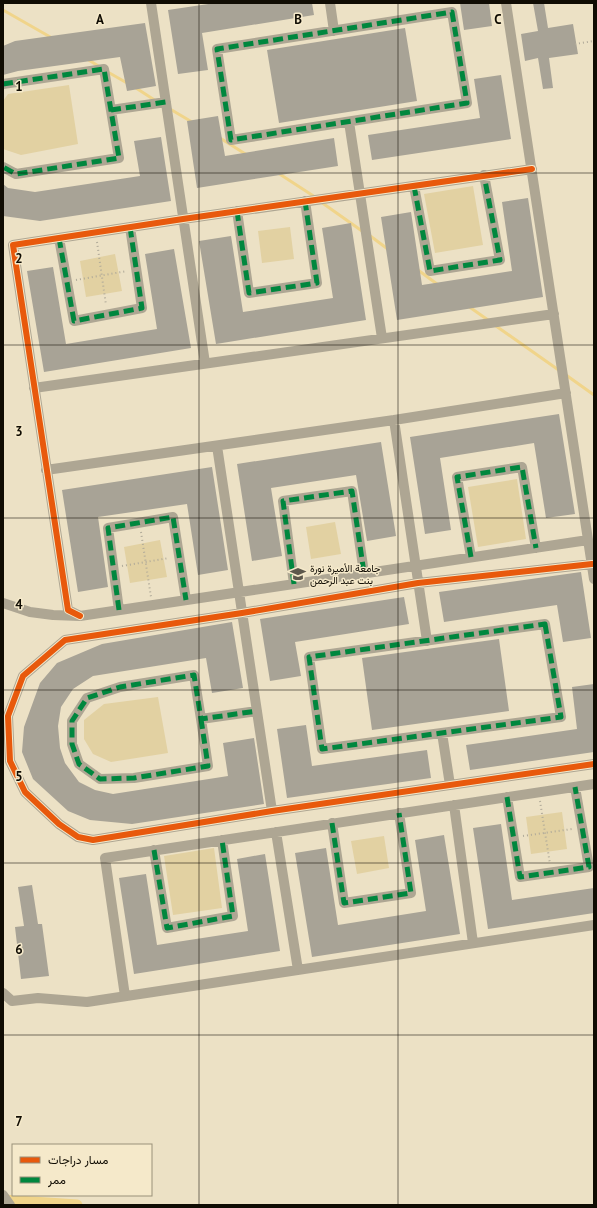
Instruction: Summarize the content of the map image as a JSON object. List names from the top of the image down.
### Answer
{
  "places": {
    "school or university": ["جامعة الأميرة نورة بنت عبد الرحمن"]
  },
  "legend": ["مسار دراجات", "ممر"],
  "grid": {
    "columns": ["A", "B", "C"],
    "rows": [
      "1",
      "2",
      "3",
      "4",
      "5",
      "6",
      "7"
    ]
  }
}
